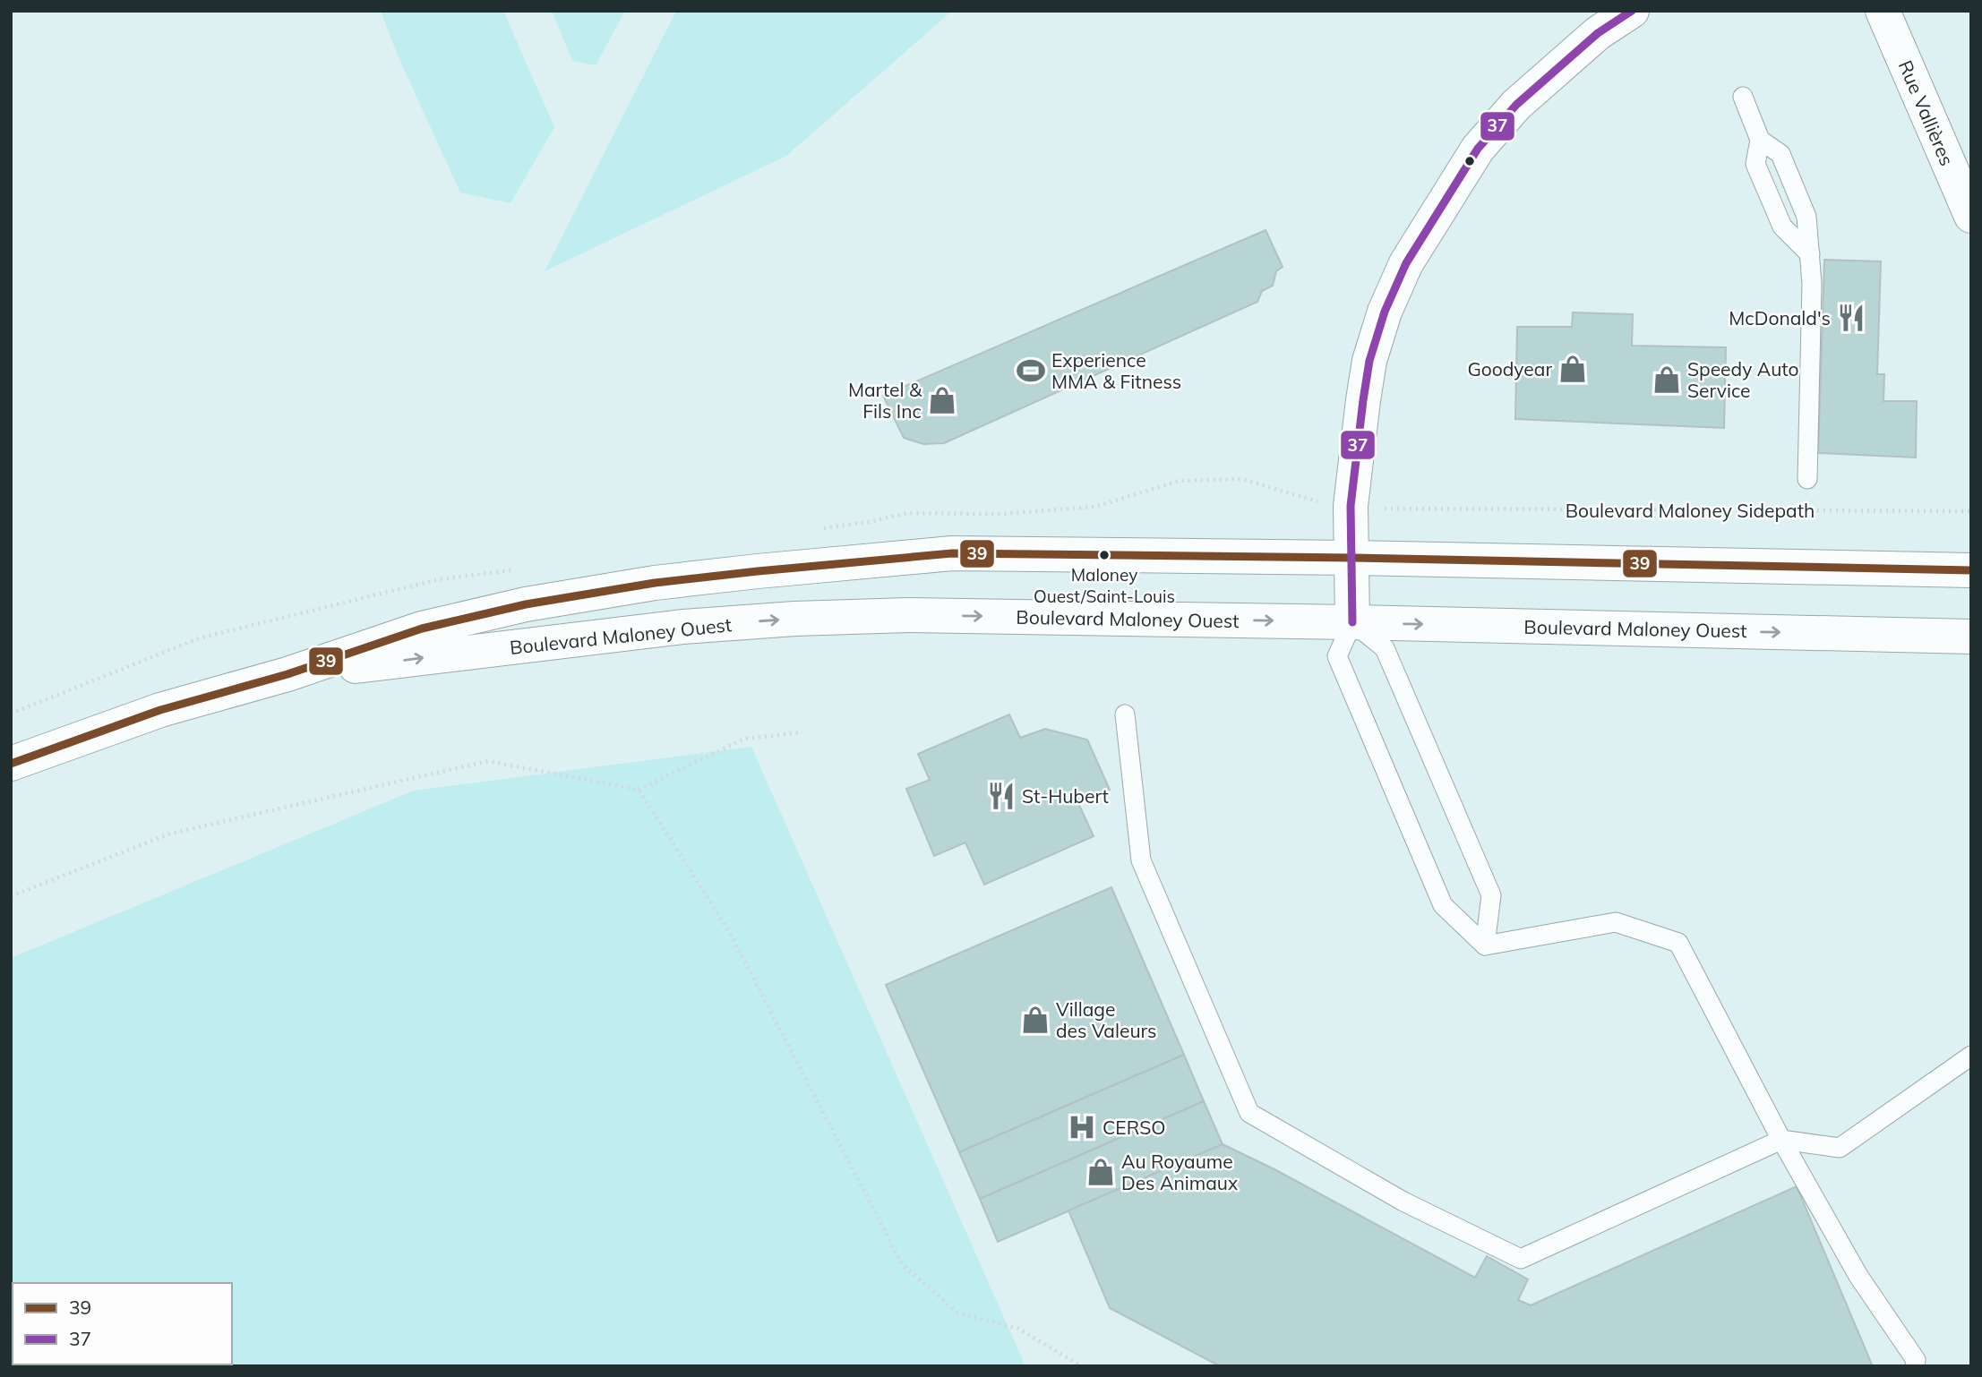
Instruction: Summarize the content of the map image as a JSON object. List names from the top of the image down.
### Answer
{
  "streets": {
    "main road": ["Rue Vallières", "Boulevard Maloney Ouest"],
    "path": ["Boulevard Maloney Sidepath"]
  },
  "places": {
    "restaurant": ["McDonald's", "St-Hubert"],
    "shop": [
      "Goodyear",
      "Speedy Auto Service",
      "Martel & Fils Inc",
      "Village des Valeurs",
      "Au Royaume Des Animaux"
    ],
    "sports": ["Experience MMA & Fitness"],
    "other": ["Maloney Ouest/Saint-Louis"],
    "hospital": ["CERSO"]
  },
  "lines": ["transit line 37", "transit line 39"],
  "legend": ["39", "37"]
}
